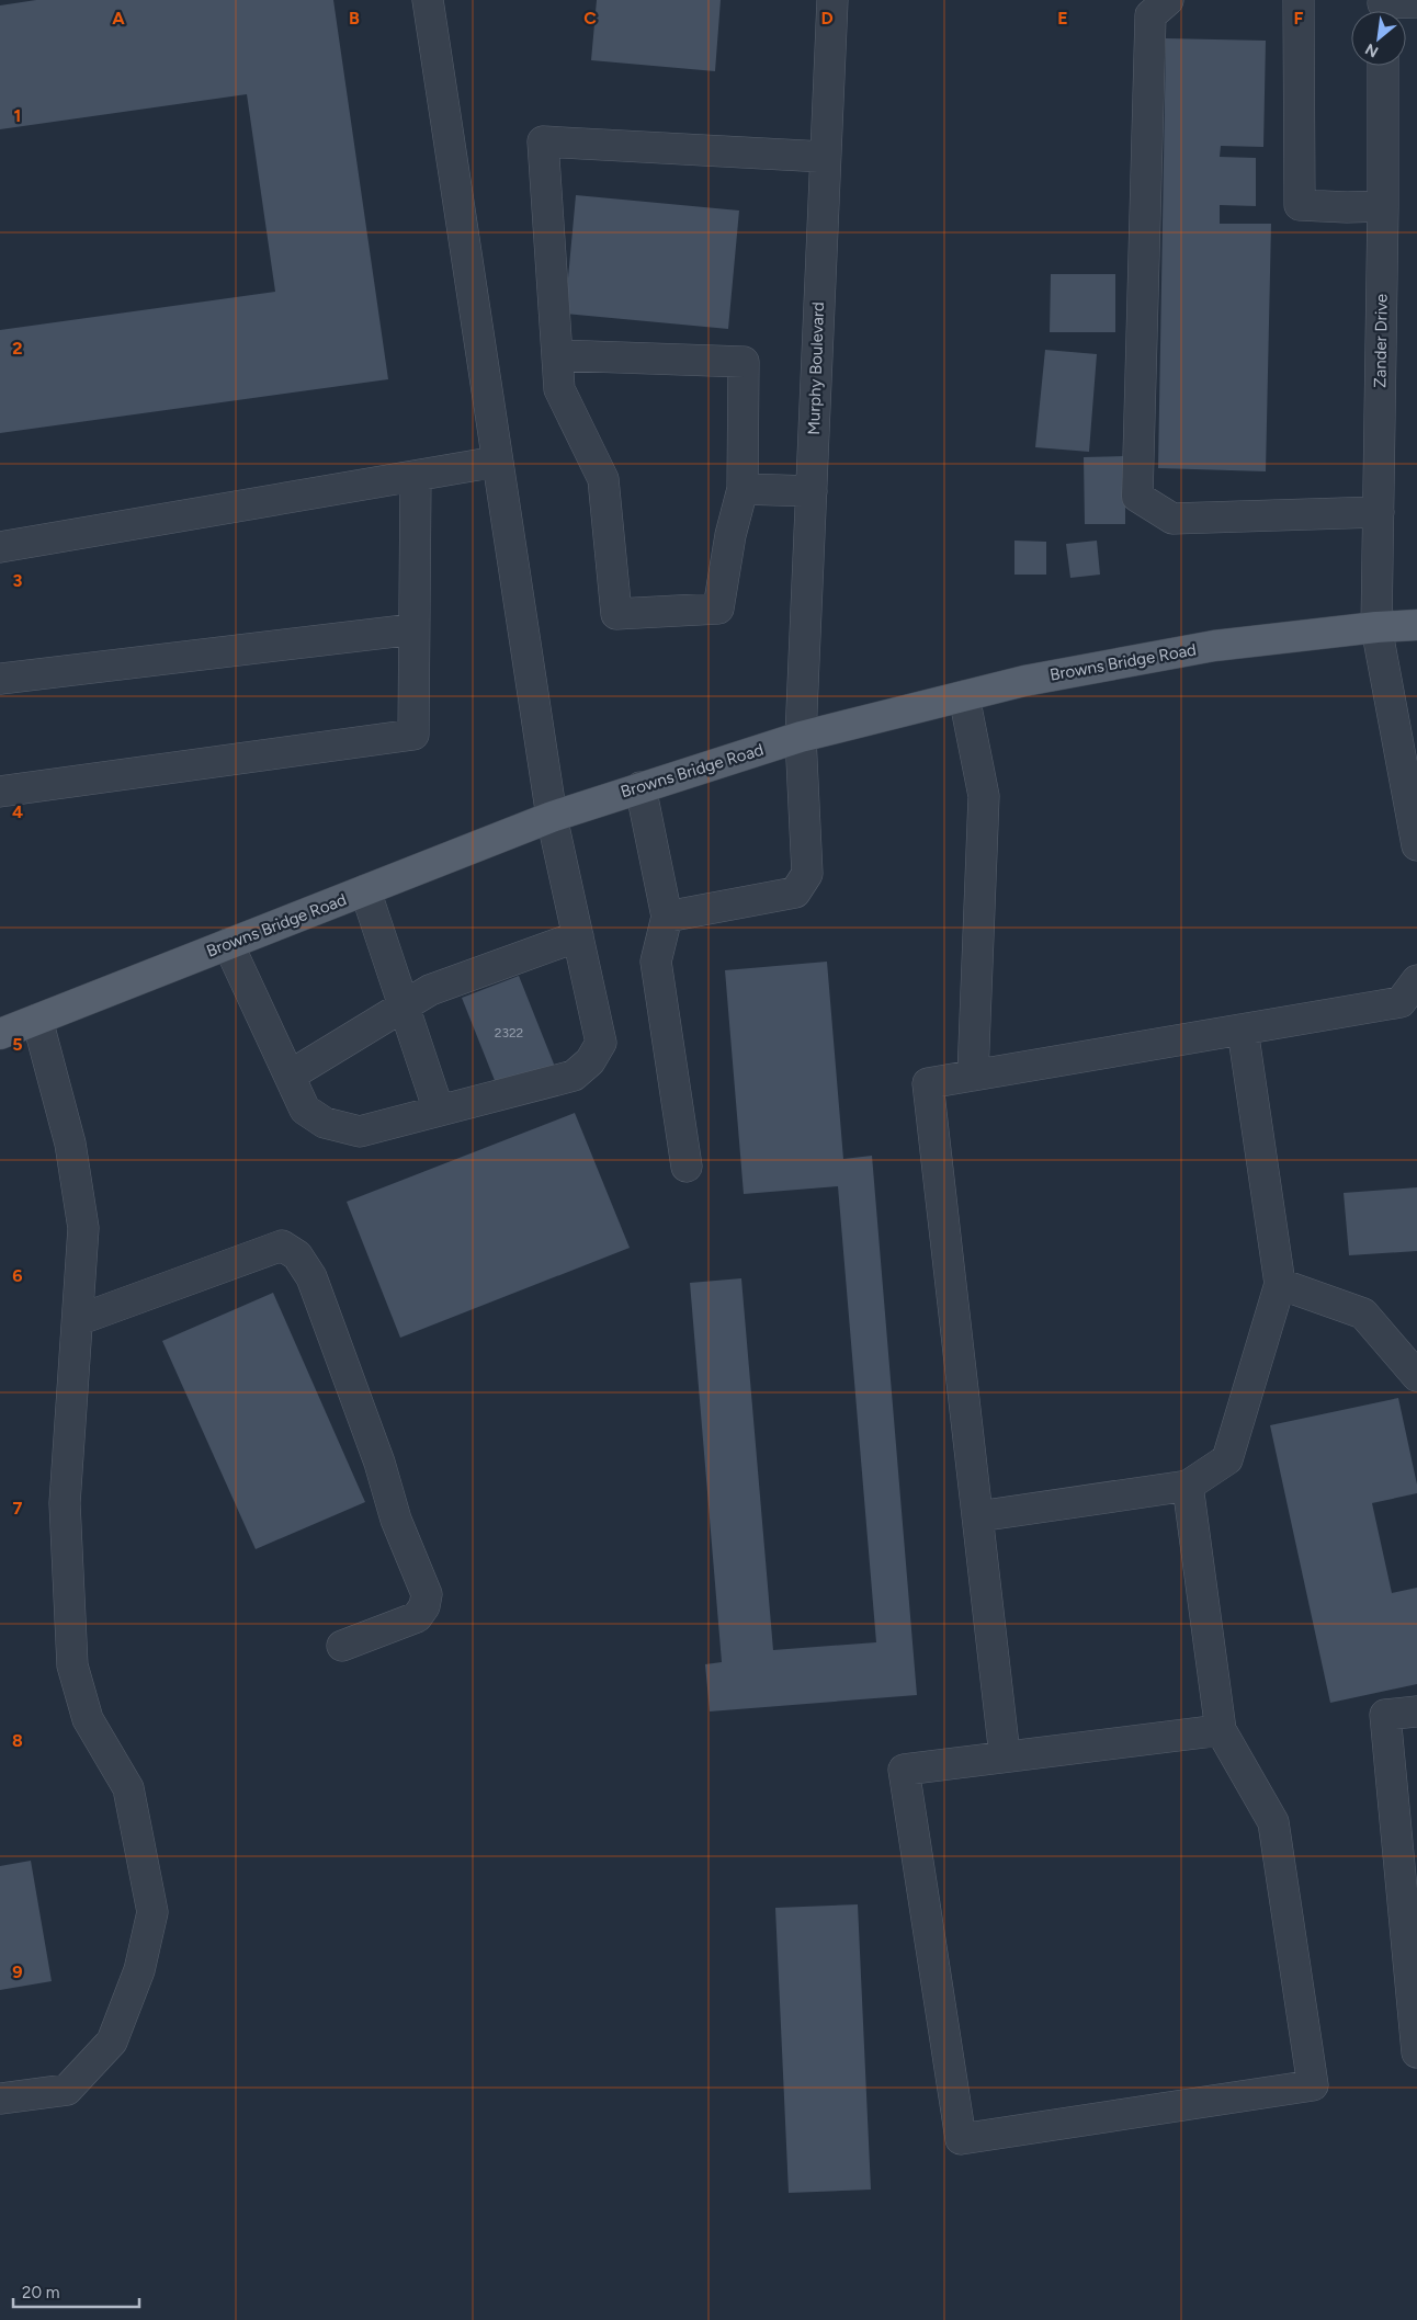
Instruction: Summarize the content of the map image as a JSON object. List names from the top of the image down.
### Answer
{
  "streets": {
    "main road": ["Browns Bridge Road"],
    "street": ["Zander Drive", "Murphy Boulevard"]
  },
  "crossings": [
    ["Zander Drive", "Browns Bridge Road"],
    ["Murphy Boulevard", "Browns Bridge Road"]
  ],
  "house_numbers": ["2322"],
  "scale_bar": "20 m",
  "north": "bottom left",
  "grid": {
    "columns": [
      "A",
      "B",
      "C",
      "D",
      "E",
      "F"
    ],
    "rows": [
      "1",
      "2",
      "3",
      "4",
      "5",
      "6",
      "7",
      "8",
      "9"
    ]
  }
}
